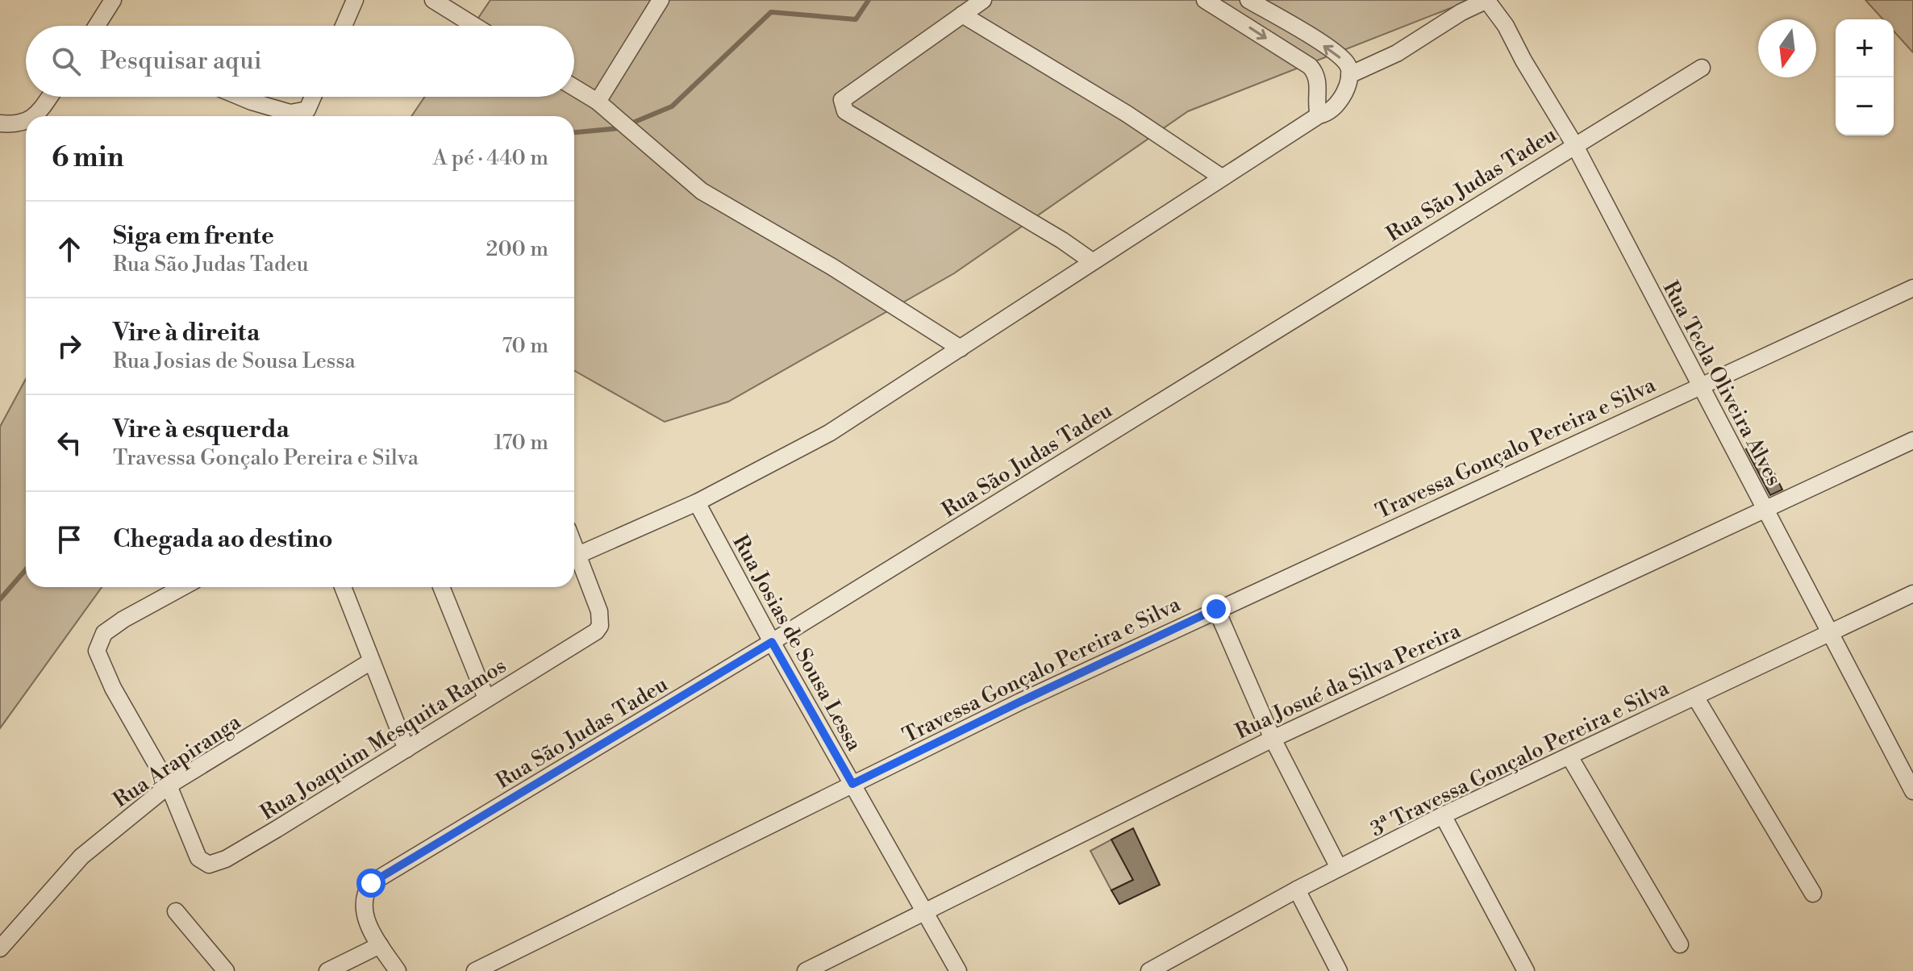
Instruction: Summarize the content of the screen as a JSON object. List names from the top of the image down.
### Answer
{
  "streets": {
    "street": [
      "Rua São Judas Tadeu",
      "Rua Tecla Oliveira Alves",
      "Travessa Gonçalo Pereira e Silva",
      "Rua Josias de Sousa Lessa",
      "Rua Josué da Silva Pereira",
      "Rua Joaquim Mesquita Ramos",
      "3ª Travessa Gonçalo Pereira e Silva",
      "Rua Arapiranga"
    ]
  },
  "crossings": [
    ["Rua São Judas Tadeu", "Rua Tecla Oliveira Alves"],
    ["Rua São Judas Tadeu", "Rua Josias de Sousa Lessa"],
    ["Rua Tecla Oliveira Alves", "Travessa Gonçalo Pereira e Silva"],
    ["Rua Tecla Oliveira Alves", "Rua Josué da Silva Pereira"],
    ["Rua Tecla Oliveira Alves", "3ª Travessa Gonçalo Pereira e Silva"],
    ["Travessa Gonçalo Pereira e Silva", "Rua Josias de Sousa Lessa"],
    ["Rua Josias de Sousa Lessa", "Rua Josué da Silva Pereira"],
    ["Rua Joaquim Mesquita Ramos", "Rua Arapiranga"]
  ],
  "north": "bottom",
  "page": {
    "map_buttons": ["+", "−"],
    "search": "Pesquisar aqui",
    "heading": ["6 min", "A pé · 440 m"],
    "list": [
      ["Siga em frente", "Rua São Judas Tadeu", "200 m"],
      ["Vire à direita", "Rua Josias de Sousa Lessa", "70 m"],
      ["Vire à esquerda", "Travessa Gonçalo Pereira e Silva", "170 m"],
      "Chegada ao destino"
    ]
  }
}
